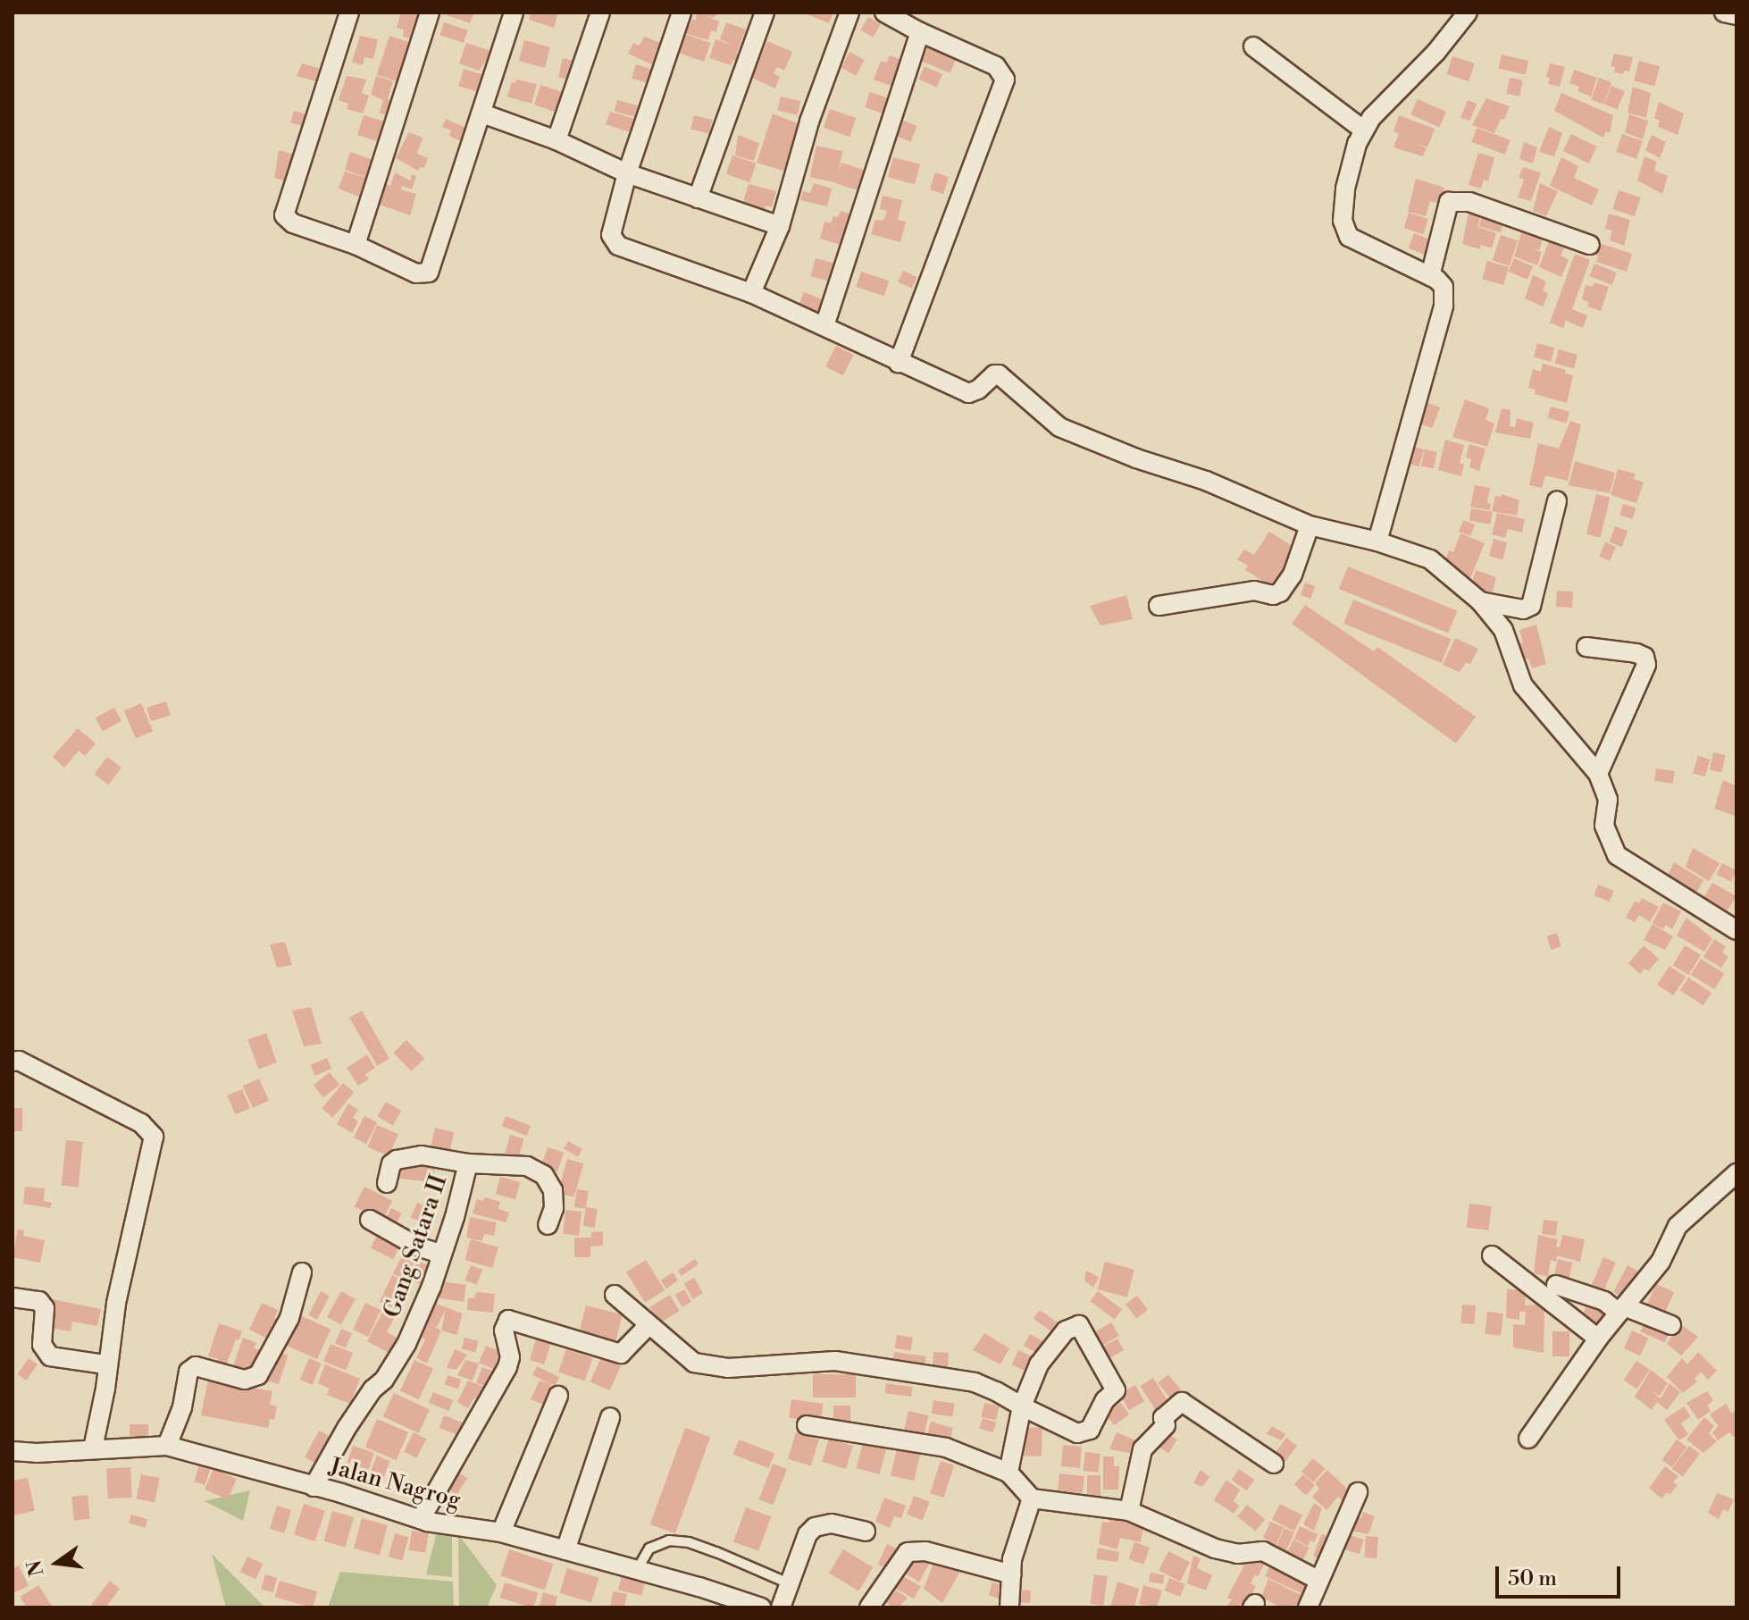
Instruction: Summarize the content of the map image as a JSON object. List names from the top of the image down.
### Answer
{
  "streets": {
    "street": ["Gang Satara II", "Jalan Nagrog"]
  },
  "crossings": [
    ["Gang Satara II", "Jalan Nagrog"]
  ],
  "scale_bar": "50 m",
  "north": "left"
}
